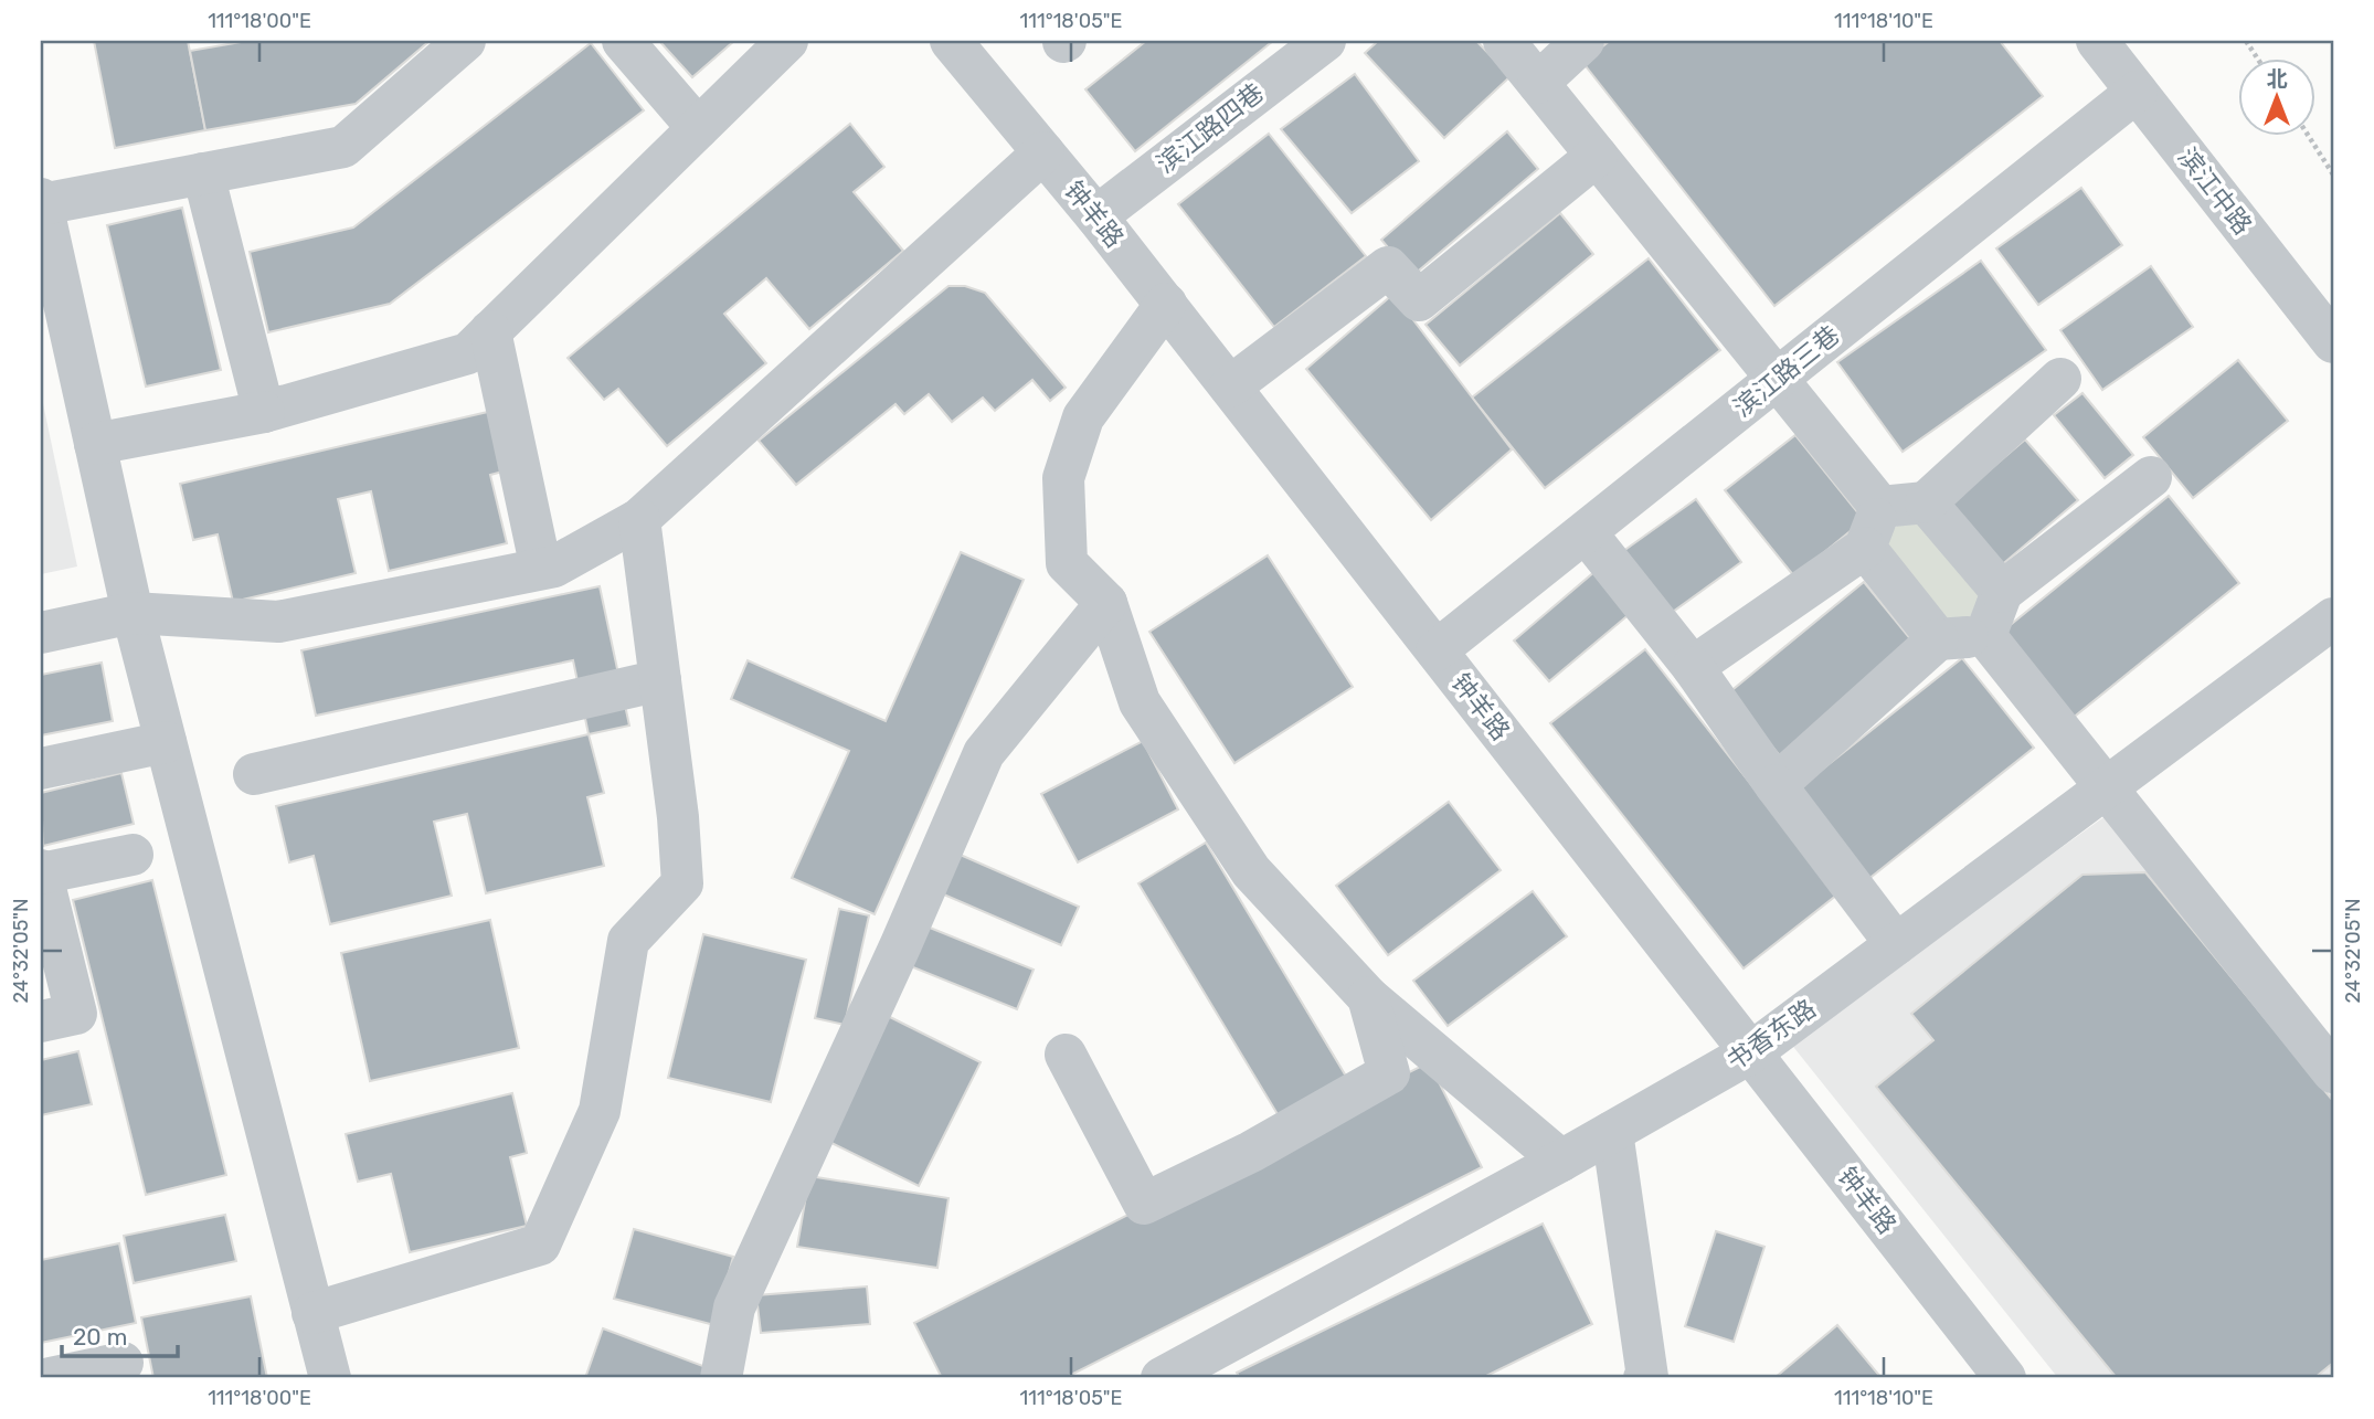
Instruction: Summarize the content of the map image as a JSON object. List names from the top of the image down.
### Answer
{
  "streets": {
    "street": [
      "滨江路四巷",
      "滨江中路",
      "钟羊路",
      "滨江路三巷",
      "书香东路"
    ]
  },
  "crossings": [
    ["滨江路四巷", "钟羊路"],
    ["滨江中路", "滨江路三巷"],
    ["钟羊路", "滨江路三巷"],
    ["钟羊路", "书香东路"]
  ],
  "scale_bar": "20 m",
  "north": "top",
  "coordinates": [
    "111°18'00\"E",
    "111°18'05\"E",
    "111°18'10\"E",
    "24°32'05\"N"
  ]
}
